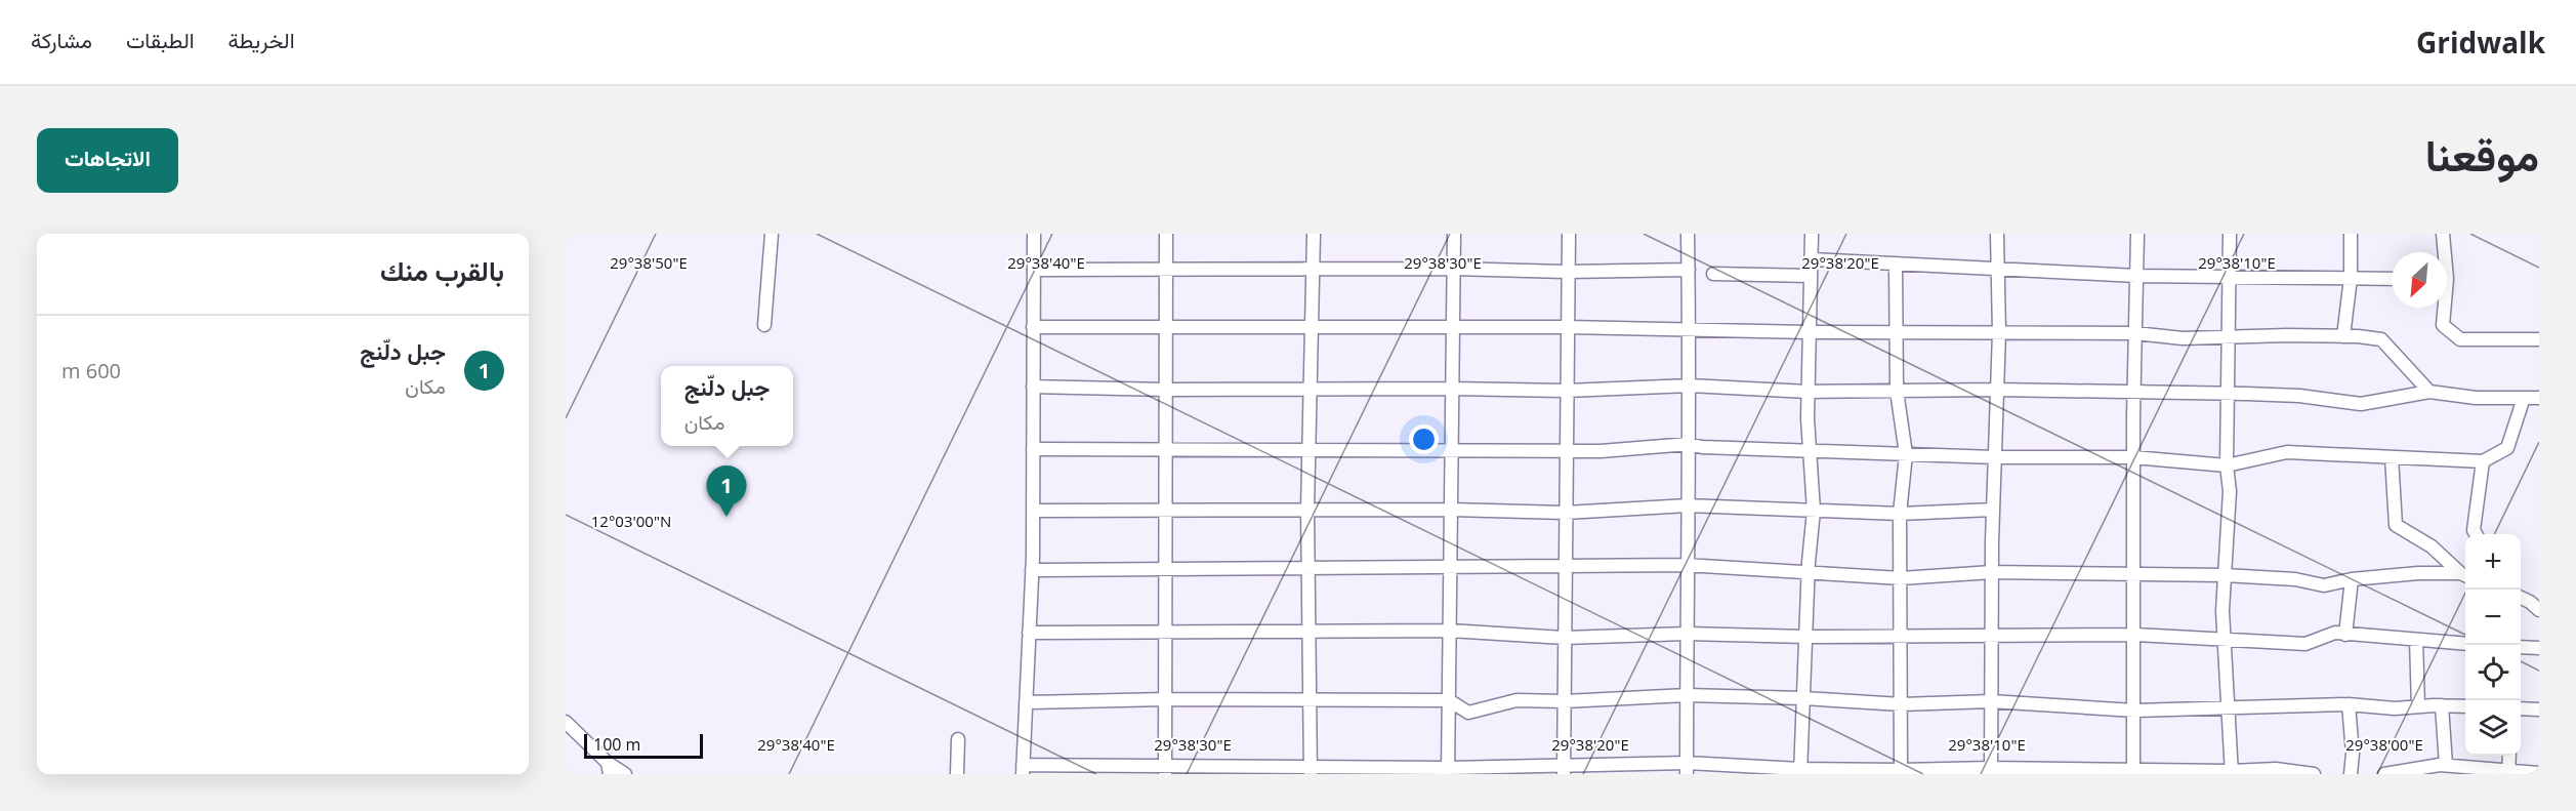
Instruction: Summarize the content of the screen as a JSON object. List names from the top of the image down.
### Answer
{
  "scale_bar": "100 m",
  "north": "bottom left",
  "page": {
    "header": "Gridwalk",
    "nav": ["الخريطة", "الطبقات", "مشاركة"],
    "title": "موقعنا",
    "buttons": "الاتجاهات",
    "heading": "بالقرب منك",
    "list": [
      {
        "mark": "1",
        "name": "جبل دلّنج",
        "note": "مكان",
        "value": "600 m"
      }
    ],
    "popup": ["جبل دلّنج", "مكان"],
    "pins": "1",
    "map_buttons": ["+", "−"],
    "scale": "100 m"
  },
  "coordinates": [
    "29°38'50\"E",
    "29°38'40\"E",
    "29°38'30\"E",
    "29°38'20\"E",
    "29°38'10\"E",
    "12°03'00\"N",
    "29°38'00\"E"
  ]
}
